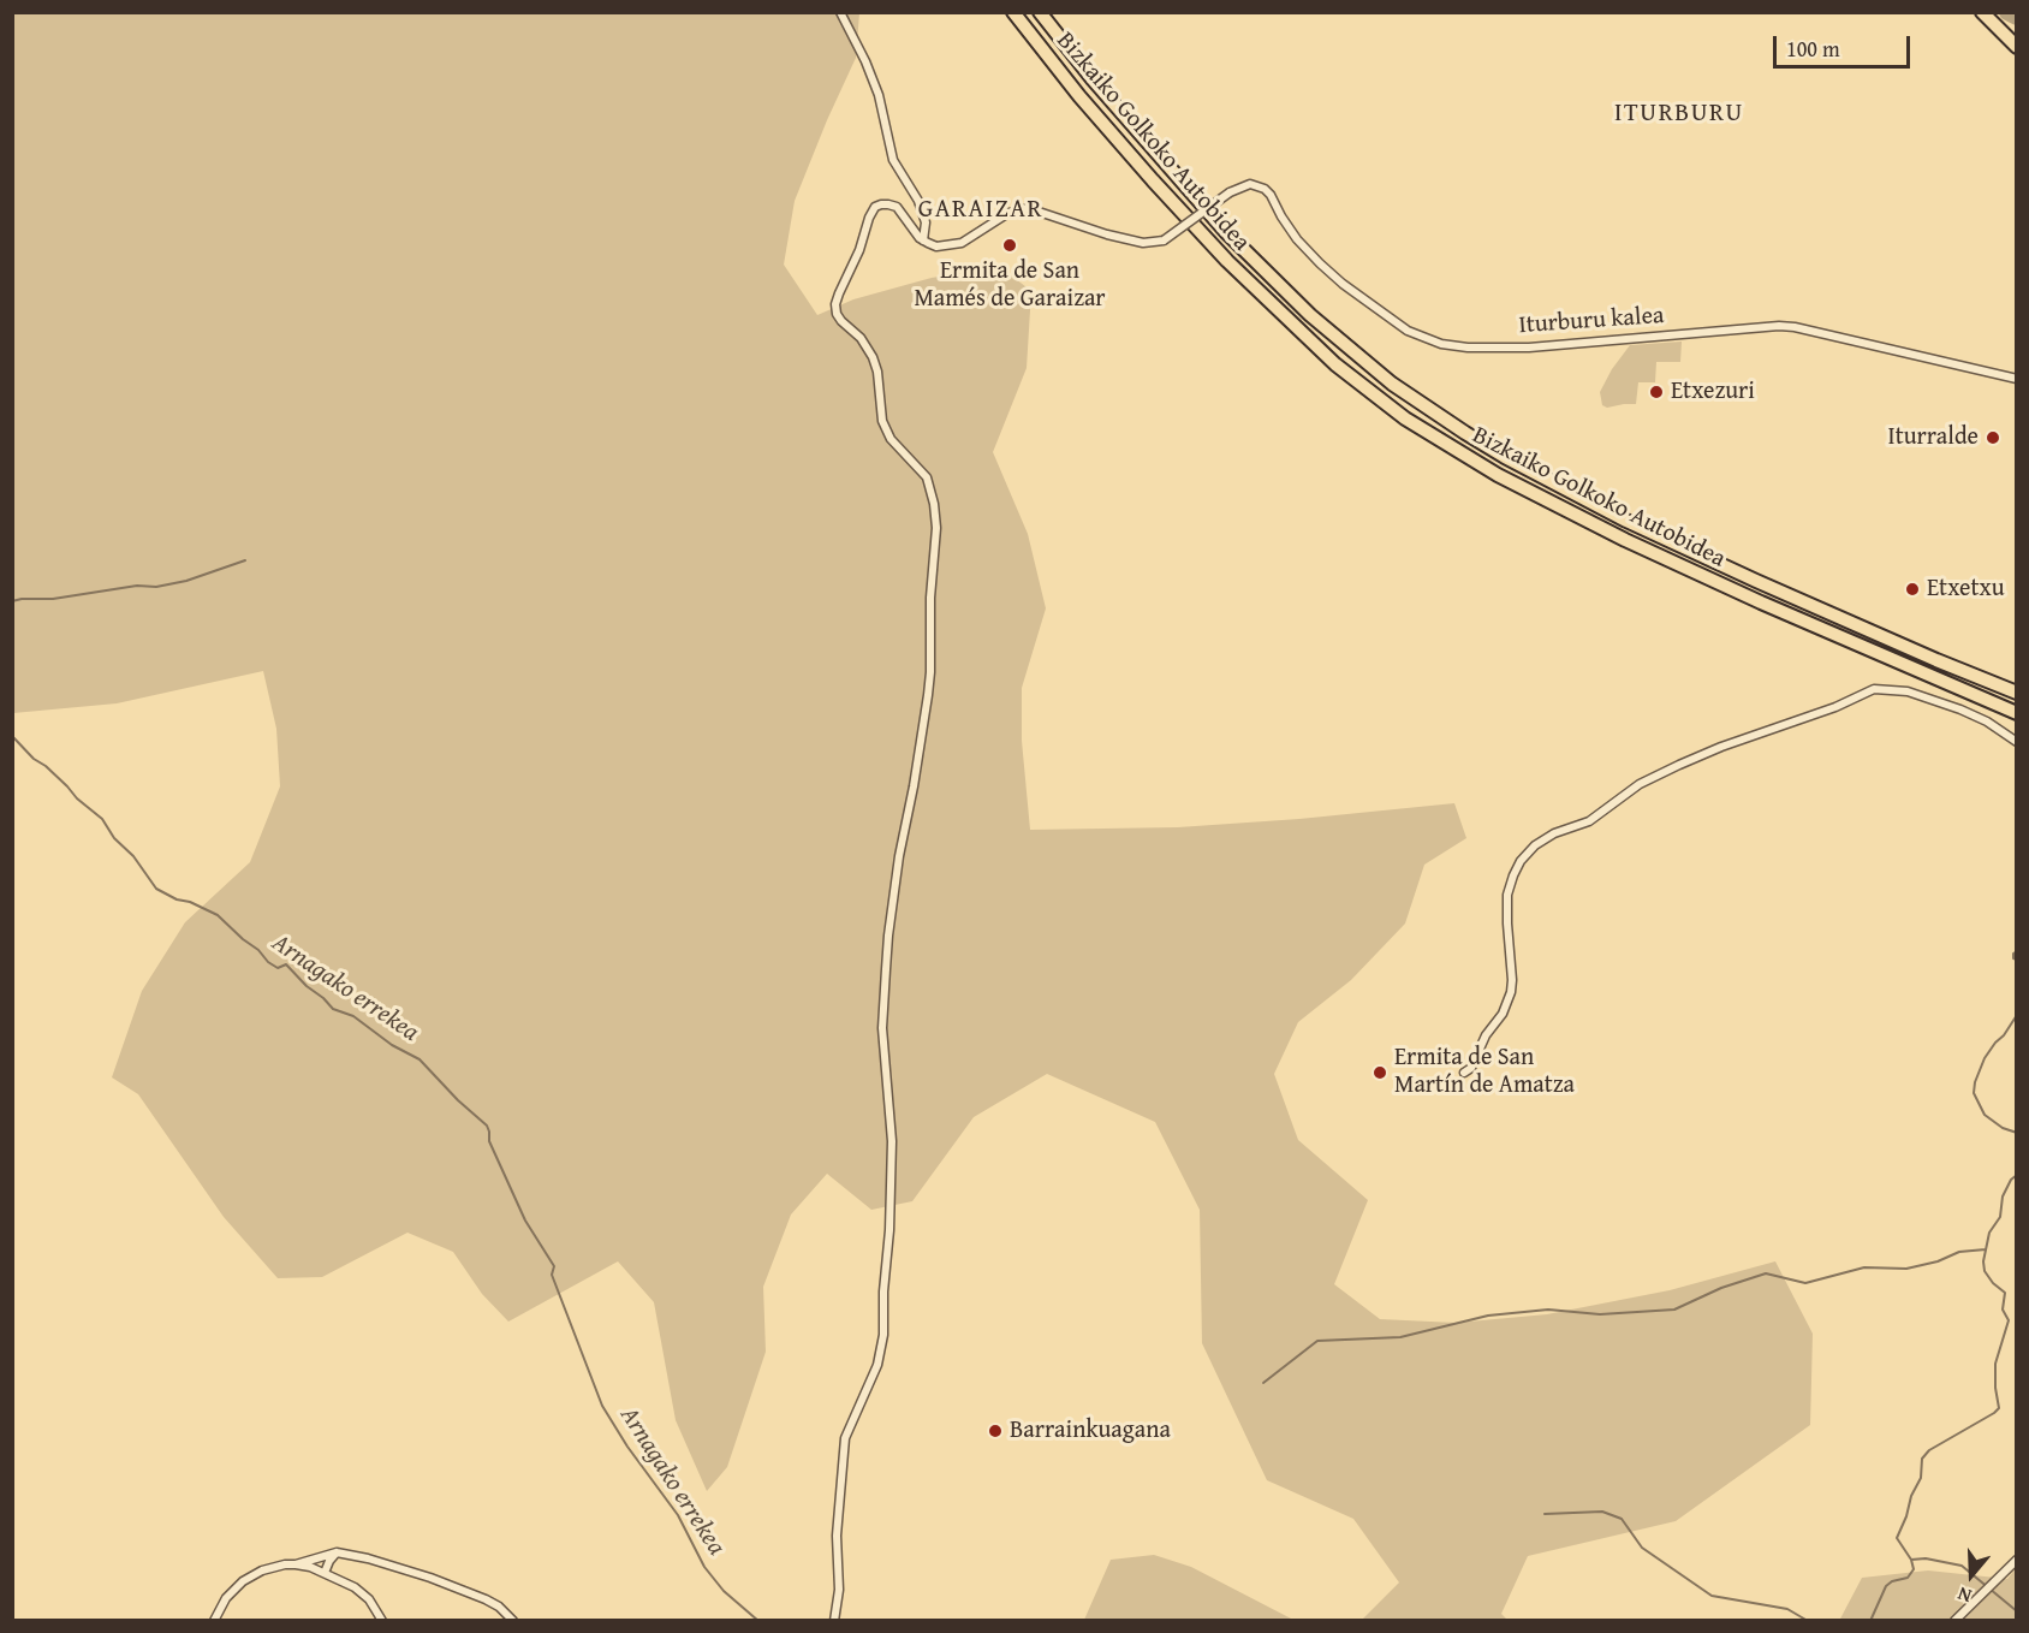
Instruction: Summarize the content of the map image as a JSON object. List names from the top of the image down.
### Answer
{
  "streets": {
    "highway": ["Bizkaiko Golkoko Autobidea"],
    "street": ["Iturburu kalea"]
  },
  "districts": ["ITURBURU", "GARAIZAR"],
  "water": ["Arnagako errekea"],
  "places": [
    "Ermita de San Mamés de Garaizar",
    "Etxezuri",
    "Iturralde",
    "Etxetxu",
    "Ermita de San Martín de Amatza",
    "Barrainkuagana"
  ],
  "scale_bar": "100 m",
  "north": "bottom"
}
